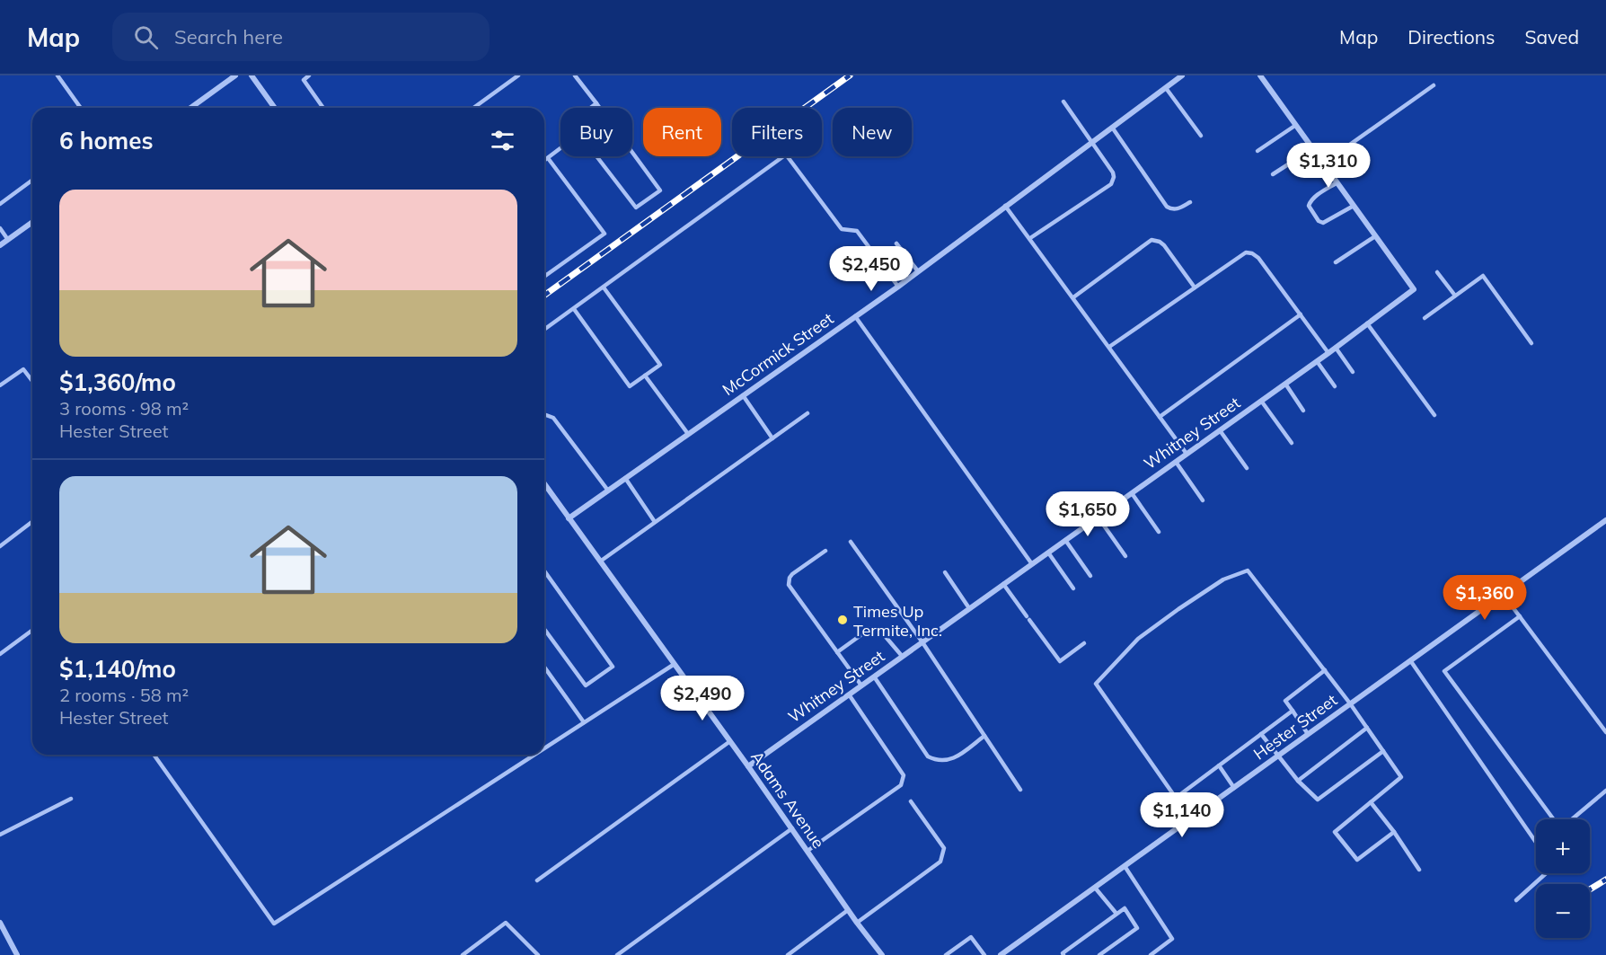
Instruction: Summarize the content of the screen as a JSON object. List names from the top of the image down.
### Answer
{
  "streets": {
    "street": [
      "McCormick Street",
      "Whitney Street",
      "Hester Street",
      "Adams Avenue"
    ]
  },
  "crossings": [
    ["McCormick Street", "Adams Avenue"],
    ["Whitney Street", "Adams Avenue"]
  ],
  "places": ["Times Up Termite, Inc."],
  "page": {
    "header": "Map",
    "search": "Search here",
    "nav": ["Map", "Directions", "Saved"],
    "chip": [
      "Buy",
      "Rent",
      "Filters",
      "New"
    ],
    "heading": "6 homes",
    "price": [
      "$1,310",
      "$2,450",
      "$1,650",
      "$1,360",
      "$2,490",
      "$1,140"
    ],
    "list": [
      {
        "name": "$1,360/mo",
        "note": "3 rooms · 98 m² · Hester Street"
      },
      {
        "name": "$1,140/mo",
        "note": "2 rooms · 58 m² · Hester Street"
      }
    ],
    "map_buttons": ["+", "−"]
  }
}
